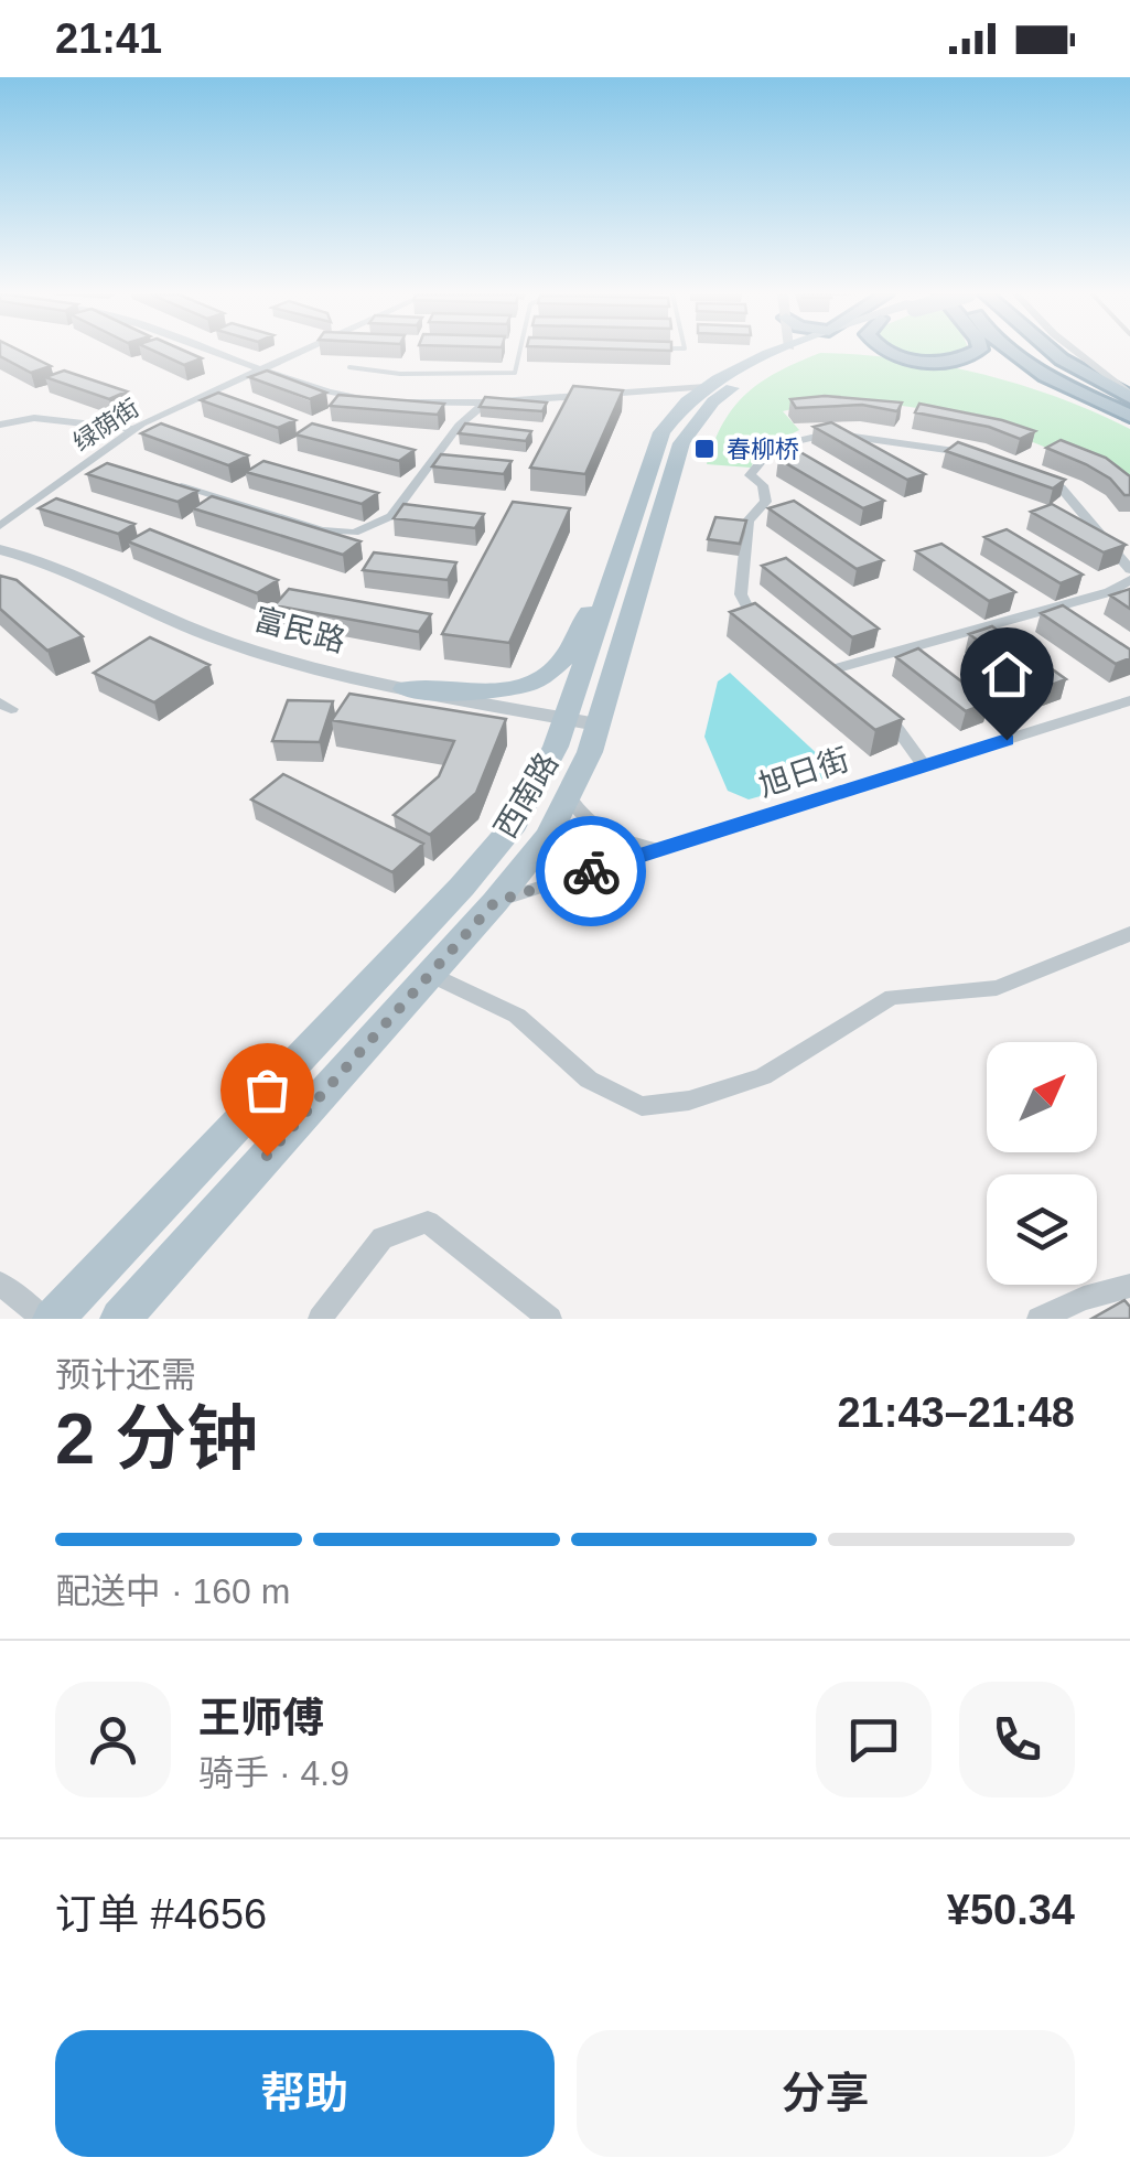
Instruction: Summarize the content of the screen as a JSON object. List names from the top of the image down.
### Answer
{
  "streets": {
    "main road": ["西南路"],
    "street": ["绿荫街", "富民路", "旭日街"]
  },
  "crossings": [
    ["富民路", "西南路"],
    ["旭日街", "西南路"]
  ],
  "places": {
    "transit": ["春柳桥"]
  },
  "north": "top right",
  "page": {
    "status": "21:41",
    "heading": ["2 分钟", "预计还需", "21:43–21:48"],
    "panel": [
      "王师傅",
      "骑手 · 4.9",
      "订单 #4656",
      "¥50.34"
    ],
    "bar": "配送中 · 160 m",
    "buttons": ["帮助", "分享"]
  }
}
